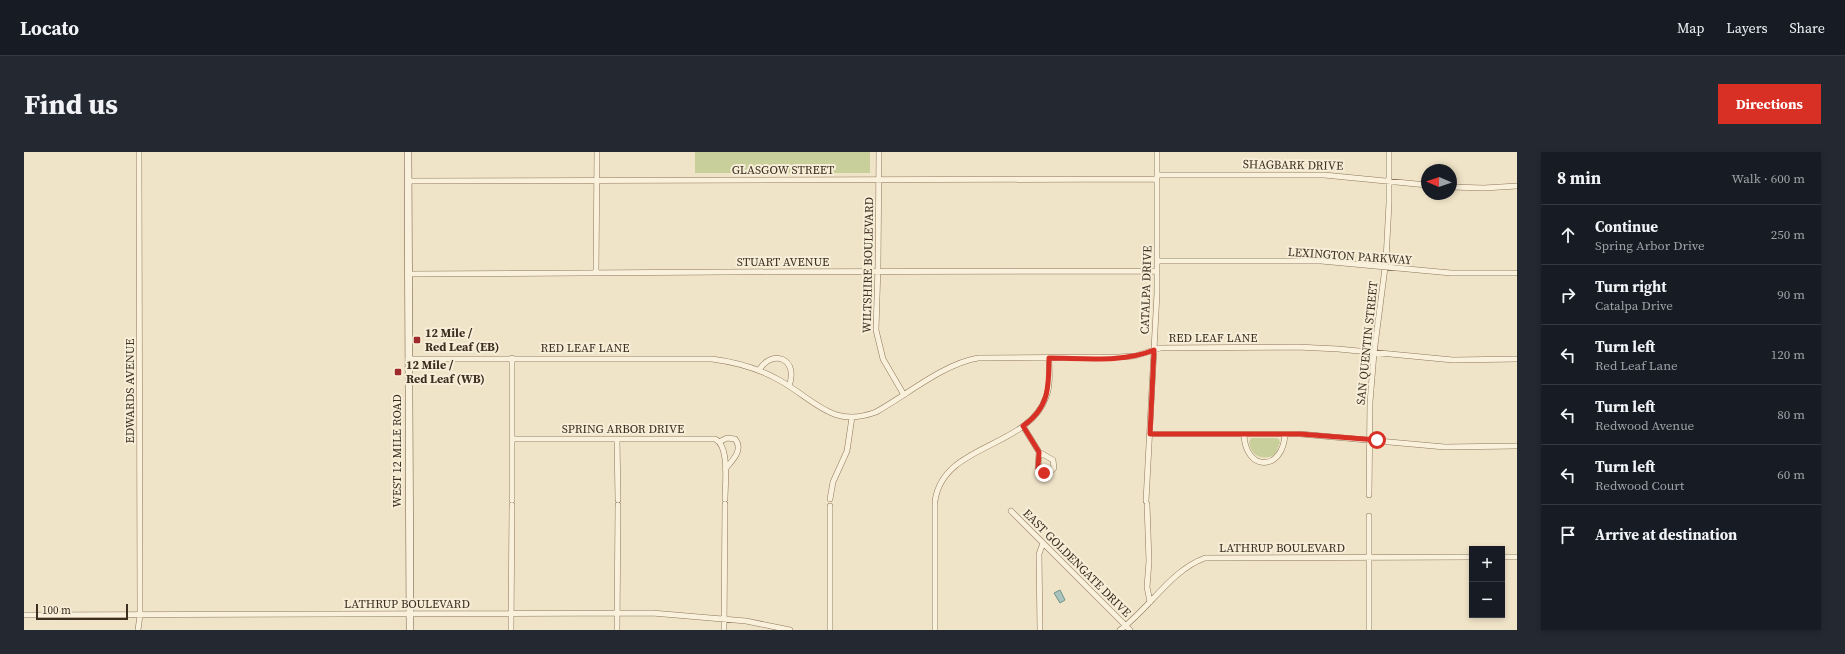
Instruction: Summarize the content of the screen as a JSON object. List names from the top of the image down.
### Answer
{
  "streets": {
    "main road": ["WEST 12 MILE ROAD"],
    "street": [
      "SHAGBARK DRIVE",
      "GLASGOW STREET",
      "LEXINGTON PARKWAY",
      "STUART AVENUE",
      "WILTSHIRE BOULEVARD",
      "CATALPA DRIVE",
      "RED LEAF LANE",
      "SAN QUENTIN STREET",
      "EDWARDS AVENUE",
      "SPRING ARBOR DRIVE",
      "LATHRUP BOULEVARD",
      "EAST GOLDENGATE DRIVE"
    ]
  },
  "crossings": [
    ["SHAGBARK DRIVE", "GLASGOW STREET"],
    ["SHAGBARK DRIVE", "CATALPA DRIVE"],
    ["SHAGBARK DRIVE", "SAN QUENTIN STREET"],
    ["GLASGOW STREET", "WILTSHIRE BOULEVARD"],
    ["GLASGOW STREET", "CATALPA DRIVE"],
    ["GLASGOW STREET", "WEST 12 MILE ROAD"],
    ["LEXINGTON PARKWAY", "CATALPA DRIVE"],
    ["LEXINGTON PARKWAY", "SAN QUENTIN STREET"],
    ["STUART AVENUE", "WILTSHIRE BOULEVARD"],
    ["STUART AVENUE", "CATALPA DRIVE"],
    ["STUART AVENUE", "WEST 12 MILE ROAD"],
    ["WILTSHIRE BOULEVARD", "RED LEAF LANE"],
    ["CATALPA DRIVE", "RED LEAF LANE"],
    ["CATALPA DRIVE", "LATHRUP BOULEVARD"],
    ["RED LEAF LANE", "SAN QUENTIN STREET"],
    ["RED LEAF LANE", "WEST 12 MILE ROAD"],
    ["EDWARDS AVENUE", "LATHRUP BOULEVARD"],
    ["WEST 12 MILE ROAD", "LATHRUP BOULEVARD"],
    ["LATHRUP BOULEVARD", "EAST GOLDENGATE DRIVE"]
  ],
  "places": {
    "transit": ["12 Mile / Red Leaf (EB)", "12 Mile / Red Leaf (WB)"]
  },
  "scale_bar": "100 m",
  "north": "left",
  "page": {
    "header": "Locato",
    "nav": ["Map", "Layers", "Share"],
    "buttons": "Directions",
    "title": "Find us",
    "heading": ["8 min", "Walk · 600 m"],
    "list": [
      ["Continue", "Spring Arbor Drive", "250 m"],
      ["Turn right", "Catalpa Drive", "90 m"],
      ["Turn left", "Red Leaf Lane", "120 m"],
      ["Turn left", "Redwood Avenue", "80 m"],
      ["Turn left", "Redwood Court", "60 m"],
      "Arrive at destination"
    ],
    "map_buttons": ["+", "−"],
    "scale": "100 m"
  }
}
